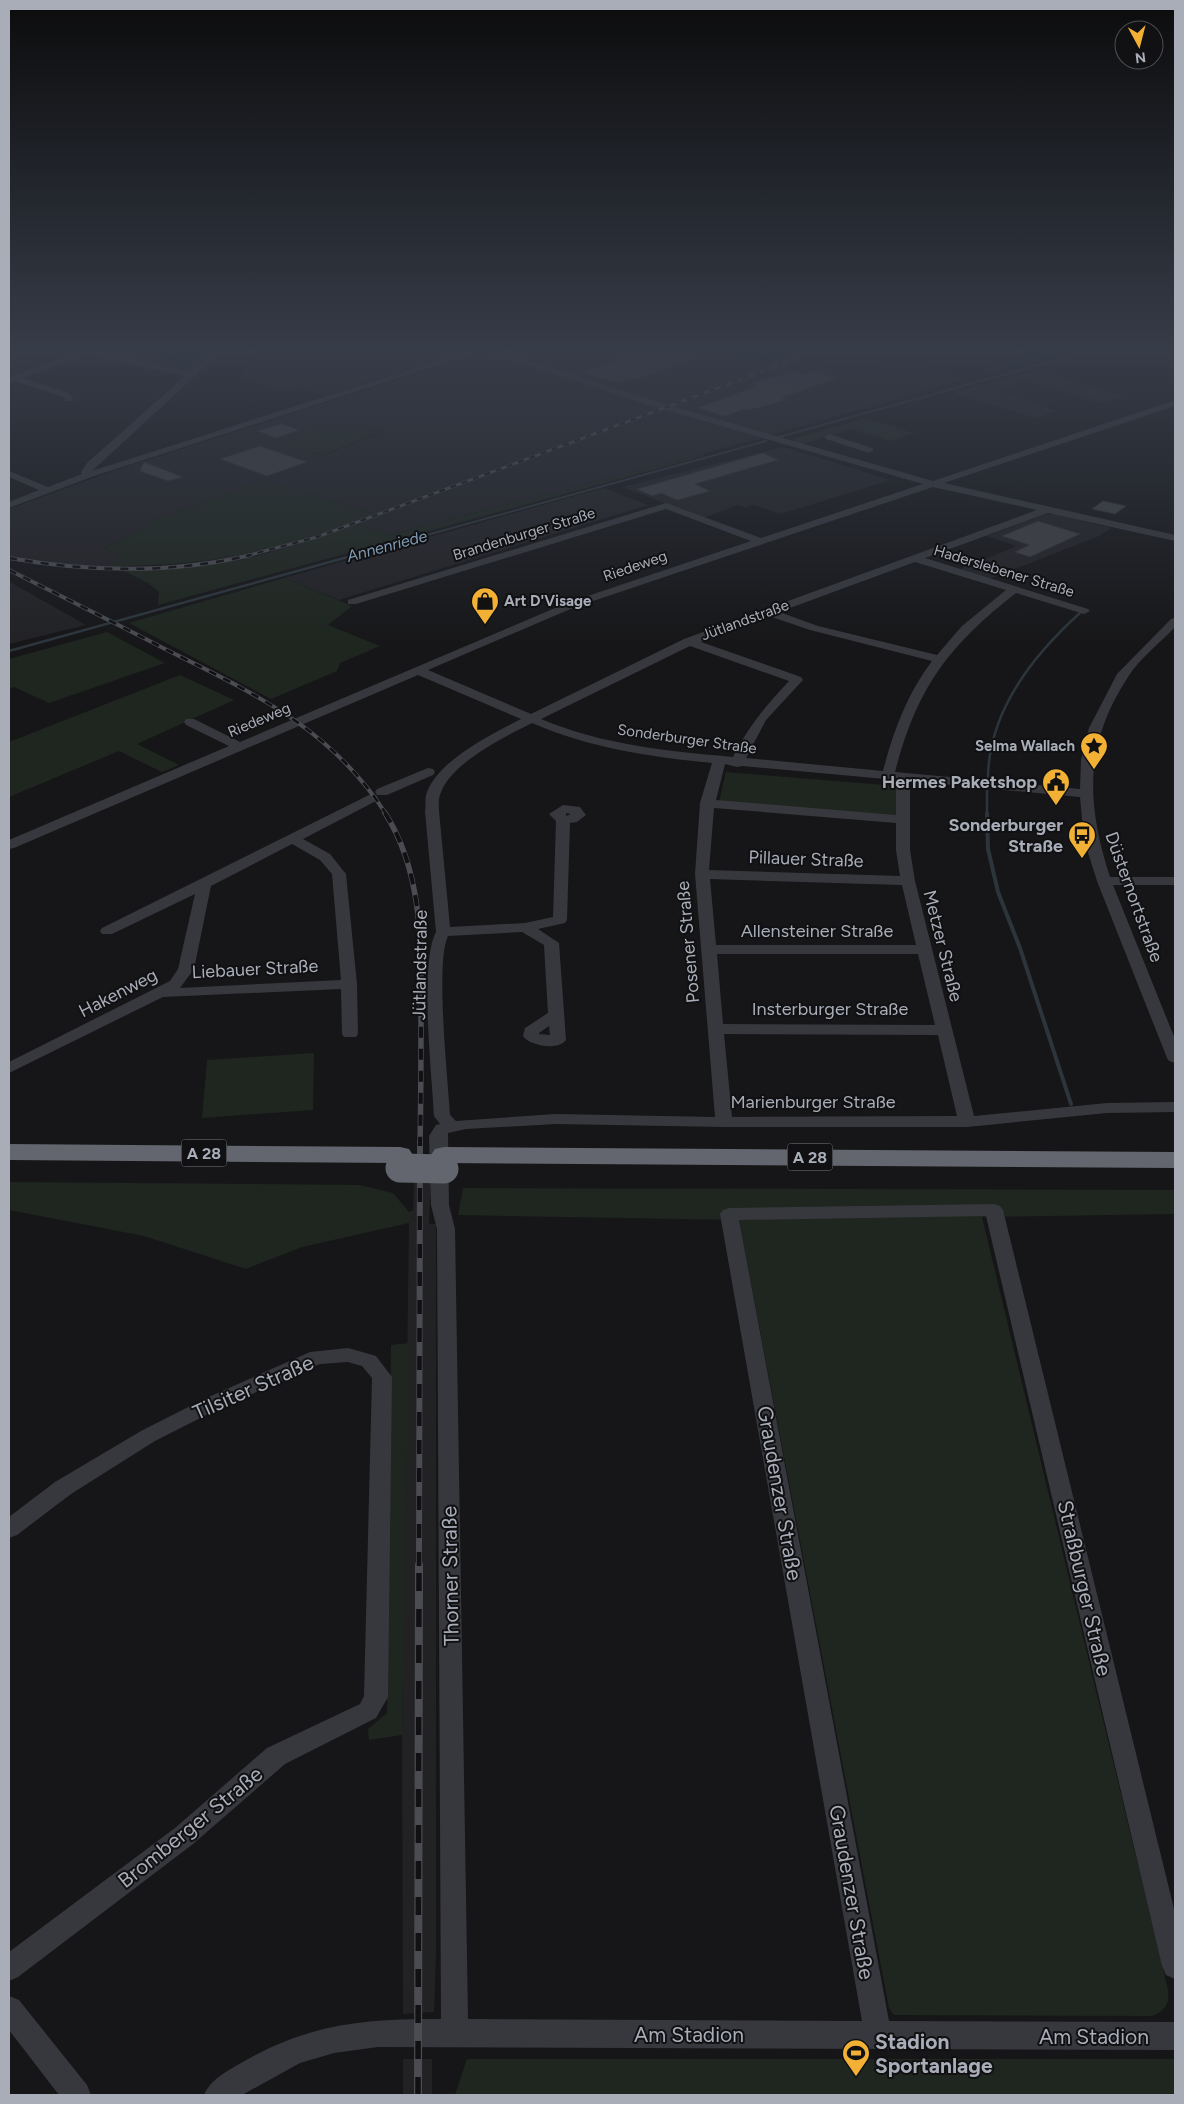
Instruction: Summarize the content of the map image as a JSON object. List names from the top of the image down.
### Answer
{
  "streets": {
    "highway": ["A 28"],
    "street": [
      "Brandenburger Straße",
      "Riedeweg",
      "Haderslebener Straße",
      "Jütlandstraße",
      "Sonderburger Straße",
      "Pillauer Straße",
      "Düsternortstraße",
      "Allensteiner Straße",
      "Posener Straße",
      "Metzer Straße",
      "Liebauer Straße",
      "Hakenweg",
      "Insterburger Straße",
      "Marienburger Straße",
      "Tilsiter Straße",
      "Graudenzer Straße",
      "Thorner Straße",
      "Straßburger Straße",
      "Bromberger Straße",
      "Am Stadion"
    ]
  },
  "crossings": [
    ["Brandenburger Straße", "Riedeweg"],
    ["Riedeweg", "Sonderburger Straße"],
    ["Haderslebener Straße", "Jütlandstraße"],
    ["Jütlandstraße", "Sonderburger Straße"],
    ["Jütlandstraße", "Marienburger Straße"],
    ["Jütlandstraße", "Thorner Straße"],
    ["Sonderburger Straße", "Düsternortstraße"],
    ["Sonderburger Straße", "Posener Straße"],
    ["Sonderburger Straße", "Metzer Straße"],
    ["Pillauer Straße", "Posener Straße"],
    ["Pillauer Straße", "Metzer Straße"],
    ["Allensteiner Straße", "Posener Straße"],
    ["Allensteiner Straße", "Metzer Straße"],
    ["Posener Straße", "Insterburger Straße"],
    ["Posener Straße", "Marienburger Straße"],
    ["Metzer Straße", "Insterburger Straße"],
    ["Metzer Straße", "Marienburger Straße"],
    ["Liebauer Straße", "Hakenweg"],
    ["Marienburger Straße", "Thorner Straße"],
    ["Tilsiter Straße", "Bromberger Straße"],
    ["Graudenzer Straße", "Straßburger Straße"],
    ["Graudenzer Straße", "Am Stadion"],
    ["Thorner Straße", "Am Stadion"]
  ],
  "water": ["Annenriede"],
  "places": {
    "shop": ["Art D'Visage"],
    "place": ["Selma Wallach"],
    "public building": ["Hermes Paketshop"],
    "bus stop": ["Sonderburger Straße"],
    "sports": ["Stadion Sportanlage"]
  },
  "north": "bottom"
}
